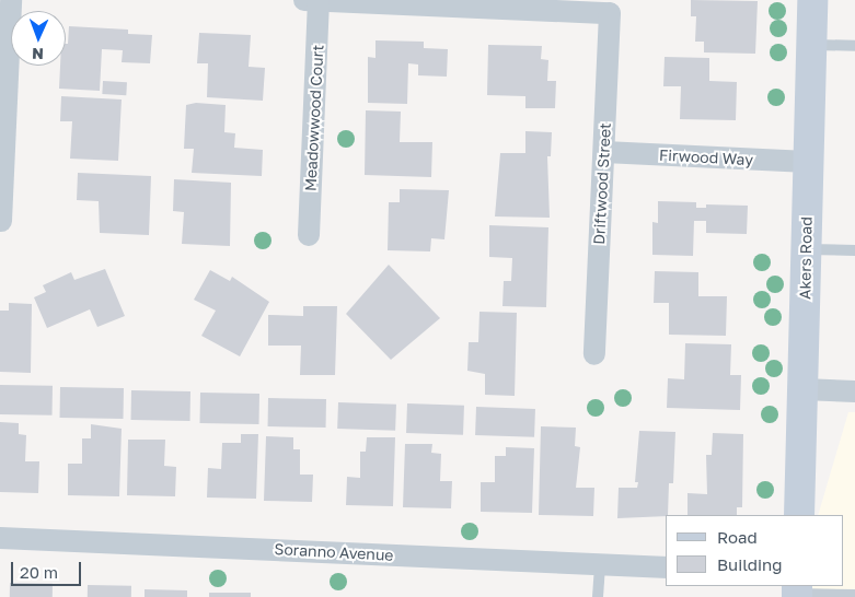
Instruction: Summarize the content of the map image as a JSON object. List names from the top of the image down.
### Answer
{
  "streets": {
    "street": [
      "Meadowwood Court",
      "Firwood Way",
      "Driftwood Street",
      "Akers Road",
      "Soranno Avenue"
    ]
  },
  "crossings": [
    ["Meadowwood Court", "Driftwood Street"],
    ["Firwood Way", "Driftwood Street"],
    ["Firwood Way", "Akers Road"]
  ],
  "legend": ["Road", "Building"],
  "scale_bar": "20 m",
  "north": "bottom"
}
